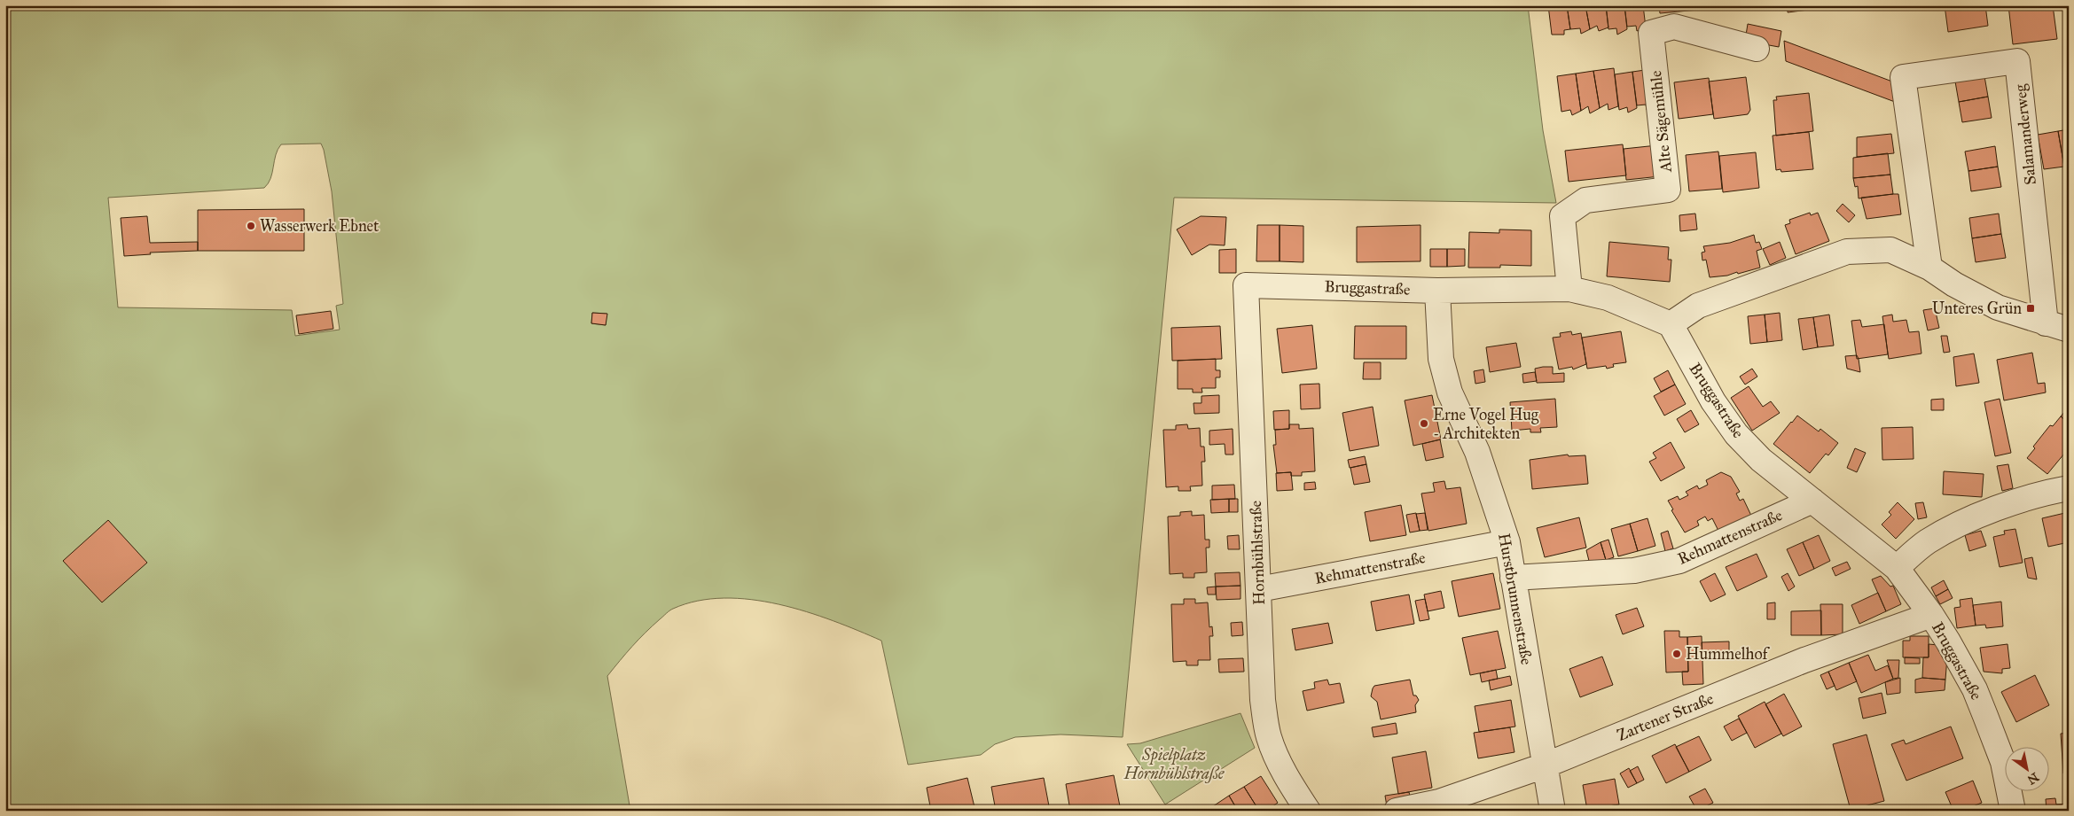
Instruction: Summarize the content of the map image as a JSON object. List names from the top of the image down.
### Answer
{
  "streets": {
    "street": [
      "Alte Sägemühle",
      "Salamanderweg",
      "Bruggastraße",
      "Rehmattenstraße",
      "Hornbühlstraße",
      "Hurstbrunnenstraße",
      "Zartener Straße"
    ]
  },
  "crossings": [
    ["Alte Sägemühle", "Bruggastraße"],
    ["Bruggastraße", "Rehmattenstraße"],
    ["Bruggastraße", "Hornbühlstraße"],
    ["Bruggastraße", "Hurstbrunnenstraße"],
    ["Bruggastraße", "Zartener Straße"],
    ["Rehmattenstraße", "Hornbühlstraße"],
    ["Rehmattenstraße", "Hurstbrunnenstraße"],
    ["Hurstbrunnenstraße", "Zartener Straße"]
  ],
  "parks": ["Spielplatz Hornbühlstraße"],
  "places": {
    "other": ["Wasserwerk Ebnet", "Erne Vogel Hug - Architekten", "Hummelhof"],
    "transit": ["Unteres Grün"]
  },
  "north": "bottom right"
}
